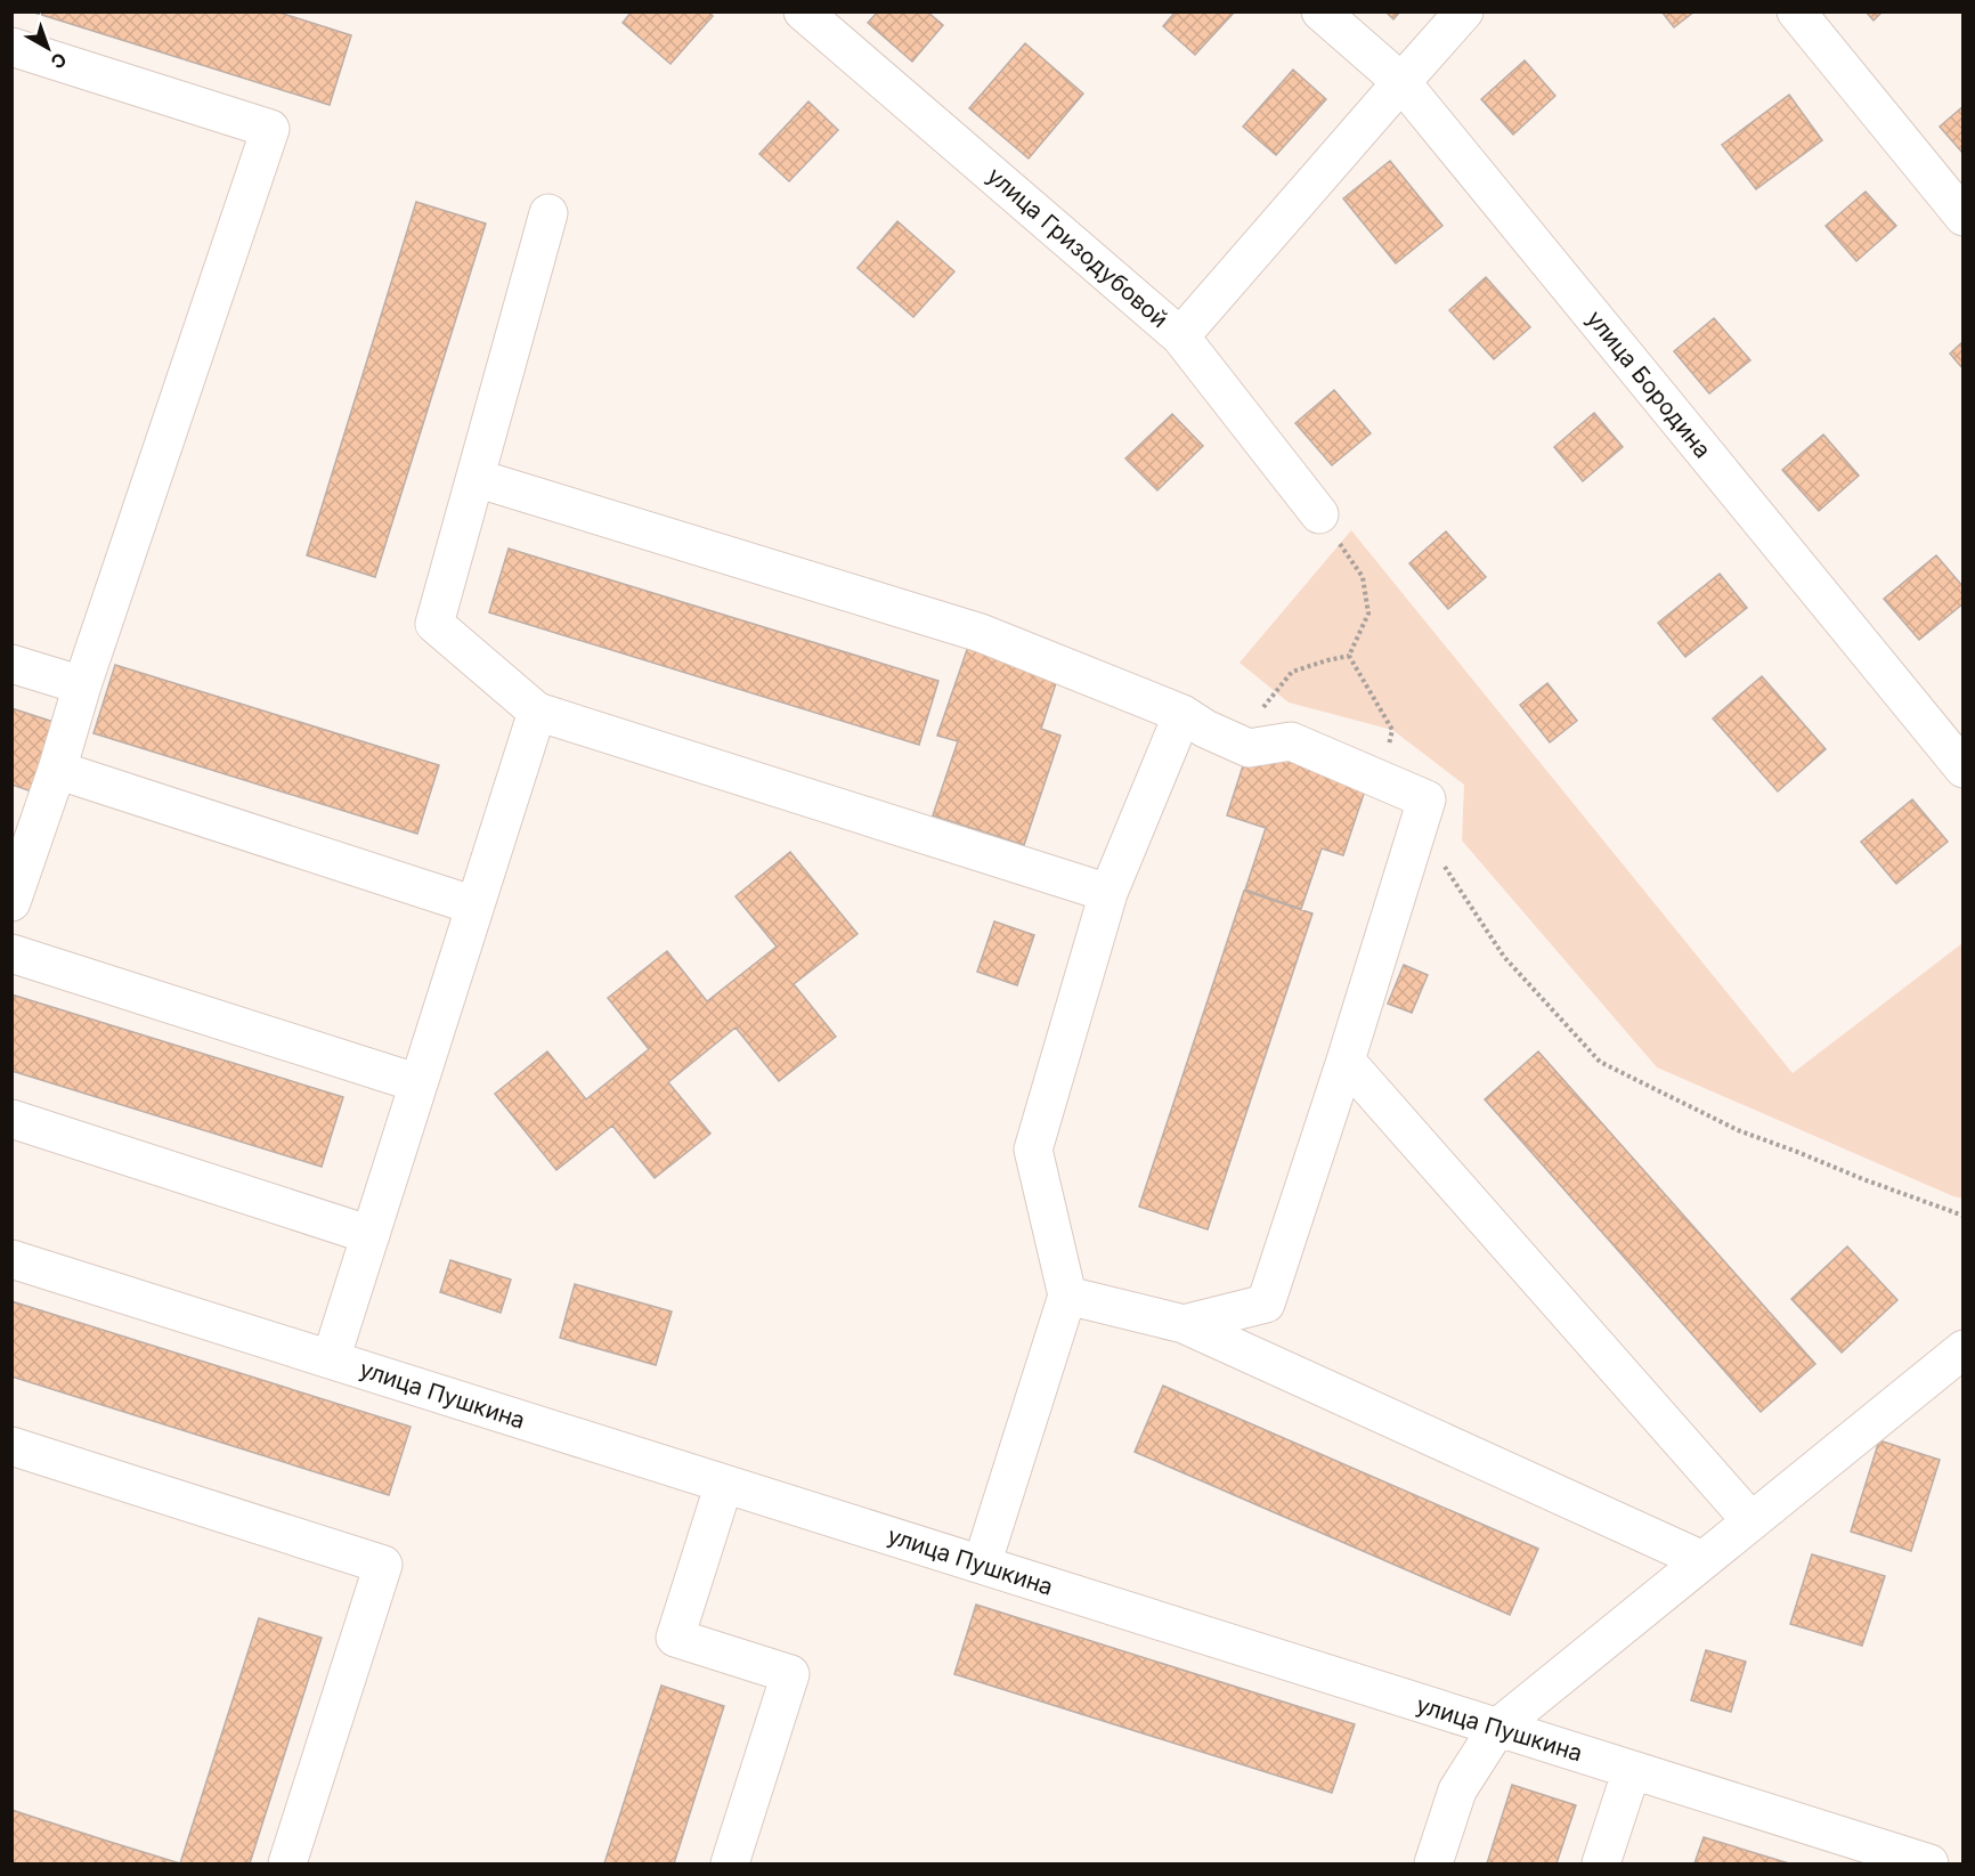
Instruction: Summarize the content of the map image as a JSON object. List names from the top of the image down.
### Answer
{
  "streets": {
    "street": ["улица Гризодубовой", "улица Бородина", "улица Пушкина"]
  },
  "north": "bottom right"
}
